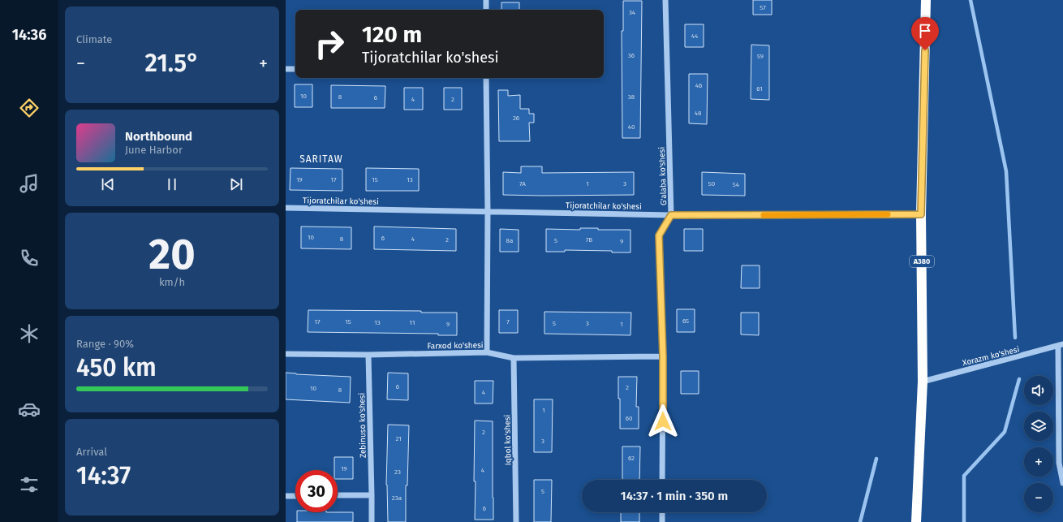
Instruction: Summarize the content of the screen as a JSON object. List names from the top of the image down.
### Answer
{
  "streets": {
    "highway": ["A380"],
    "street": [
      "G'alaba ko'shesi",
      "Tijoratchilar ko'shesi",
      "Farxod ko'shesi",
      "Xorazm ko'shesi",
      "Zebinuso ko'shesi",
      "Iqbol ko'shesi"
    ]
  },
  "crossings": [
    ["G'alaba ko'shesi", "Tijoratchilar ko'shesi"],
    ["G'alaba ko'shesi", "Farxod ko'shesi"],
    ["Tijoratchilar ko'shesi", "A380"],
    ["A380", "Xorazm ko'shesi"],
    ["Farxod ko'shesi", "Zebinuso ko'shesi"],
    ["Farxod ko'shesi", "Iqbol ko'shesi"]
  ],
  "districts": ["SARITAW"],
  "house_numbers": [
    "57",
    "34",
    "44",
    "36",
    "59",
    "46",
    "61",
    "10",
    "8",
    "38",
    "6",
    "4",
    "2",
    "48",
    "26",
    "40",
    "19",
    "17",
    "15",
    "13",
    "7A",
    "1",
    "3",
    "50",
    "54",
    "10",
    "6",
    "8",
    "4",
    "2",
    "7B",
    "8a",
    "5",
    "9",
    "65",
    "17",
    "15",
    "7",
    "13",
    "11",
    "5",
    "3",
    "9",
    "1",
    "6",
    "2",
    "10",
    "8",
    "4",
    "1",
    "60",
    "2",
    "21",
    "3",
    "62",
    "19",
    "4",
    "23",
    "5",
    "23a",
    "6"
  ],
  "page": {
    "tabs": "14:36",
    "tile": [
      "Climate",
      ["20", "km/h"],
      ["Range · 90%", "450 km"],
      ["Arrival", "14:37"]
    ],
    "turn": ["120 m", "Tijoratchilar ko'shesi"],
    "heat": ["−", "21.5°", "+"],
    "song": ["Northbound", "June Harbor"],
    "map_buttons": ["+", "−"],
    "limit": "30",
    "trip": "14:37 · 1 min · 350 m"
  }
}
